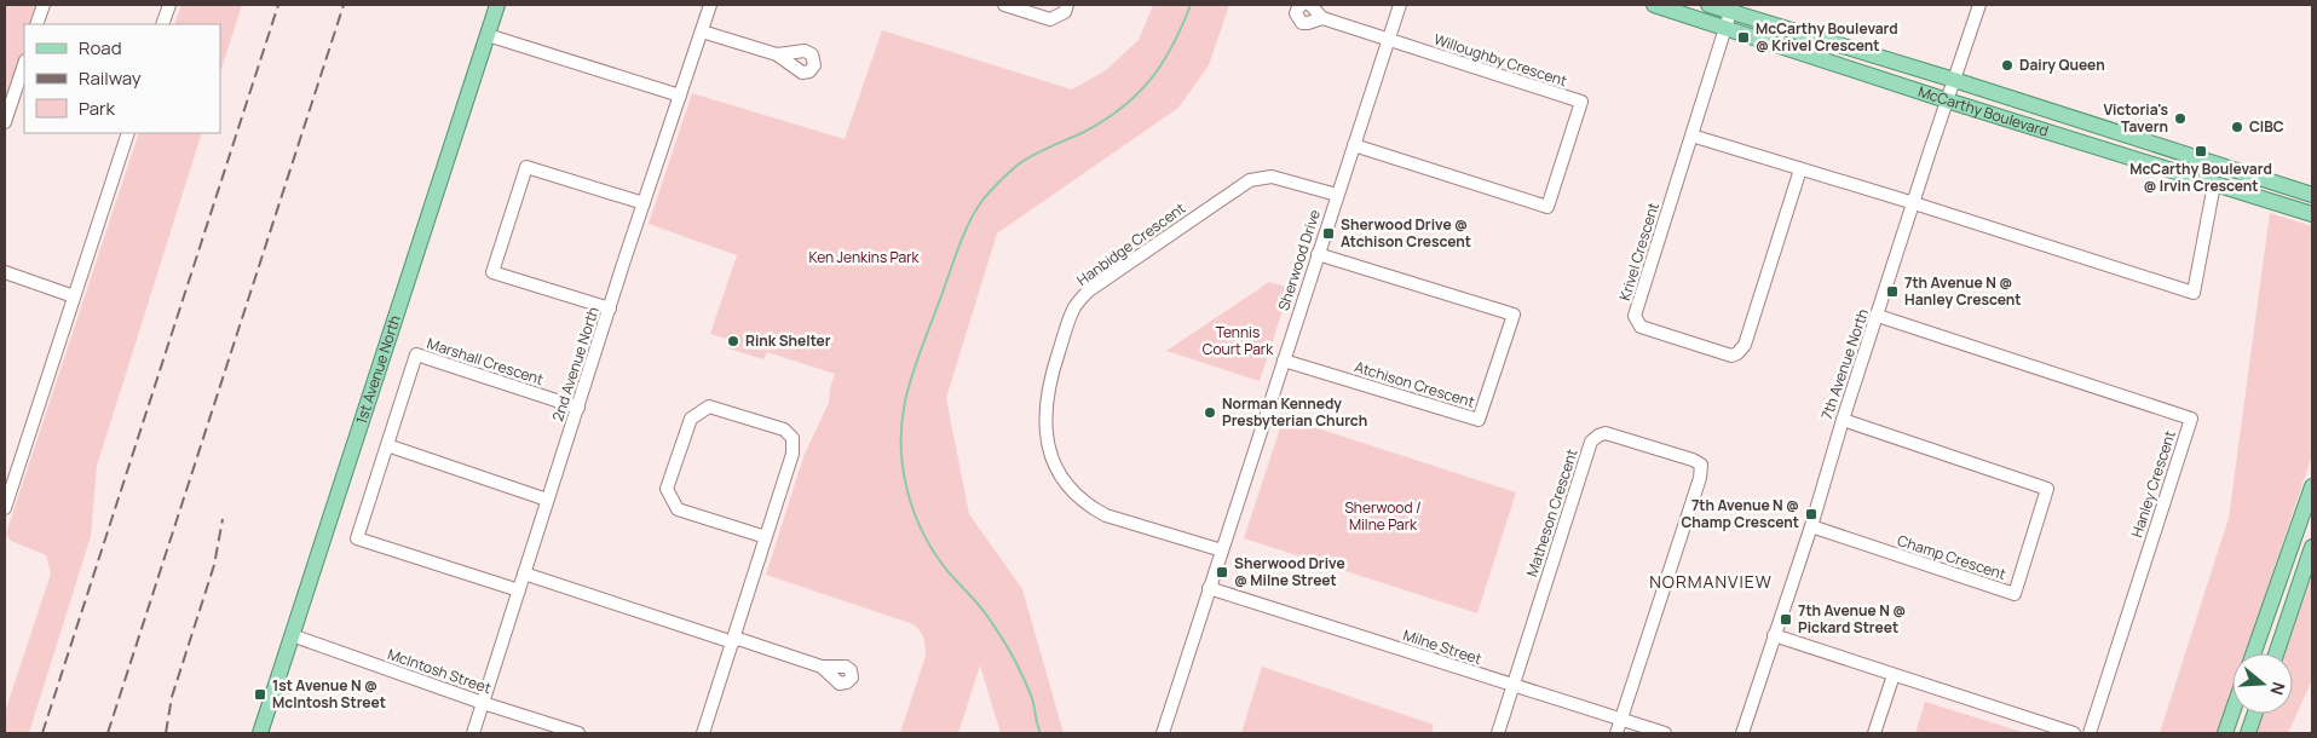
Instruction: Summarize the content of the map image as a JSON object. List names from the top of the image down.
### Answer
{
  "streets": {
    "main road": ["McCarthy Boulevard", "1st Avenue North"],
    "street": [
      "Willoughby Crescent",
      "Hanbidge Crescent",
      "Krivel Crescent",
      "Sherwood Drive",
      "Marshall Crescent",
      "2nd Avenue North",
      "7th Avenue North",
      "Atchison Crescent",
      "Hanley Crescent",
      "Matheson Crescent",
      "Champ Crescent",
      "Milne Street",
      "McIntosh Street"
    ]
  },
  "crossings": [
    ["Willoughby Crescent", "Sherwood Drive"],
    ["McCarthy Boulevard", "Krivel Crescent"],
    ["McCarthy Boulevard", "7th Avenue North"],
    ["Hanbidge Crescent", "Sherwood Drive"],
    ["Sherwood Drive", "Atchison Crescent"],
    ["Sherwood Drive", "Milne Street"],
    ["Marshall Crescent", "2nd Avenue North"],
    ["2nd Avenue North", "McIntosh Street"],
    ["7th Avenue North", "Hanley Crescent"],
    ["7th Avenue North", "Champ Crescent"],
    ["1st Avenue North", "McIntosh Street"],
    ["Matheson Crescent", "Milne Street"]
  ],
  "districts": ["NORMANVIEW"],
  "parks": ["Ken Jenkins Park", "Tennis Court Park", "Sherwood / Milne Park"],
  "places": {
    "transit": [
      "McCarthy Boulevard @ Krivel Crescent",
      "McCarthy Boulevard @ Irvin Crescent",
      "Sherwood Drive @ Atchison Crescent",
      "7th Avenue N @ Hanley Crescent",
      "7th Avenue N @ Champ Crescent",
      "Sherwood Drive @ Milne Street",
      "7th Avenue N @ Pickard Street",
      "1st Avenue N @ McIntosh Street"
    ],
    "other": [
      "Dairy Queen",
      "Victoria's Tavern",
      "CIBC",
      "Rink Shelter",
      "Norman Kennedy Presbyterian Church"
    ]
  },
  "legend": ["Road", "Railway", "Park"],
  "north": "right"
}
